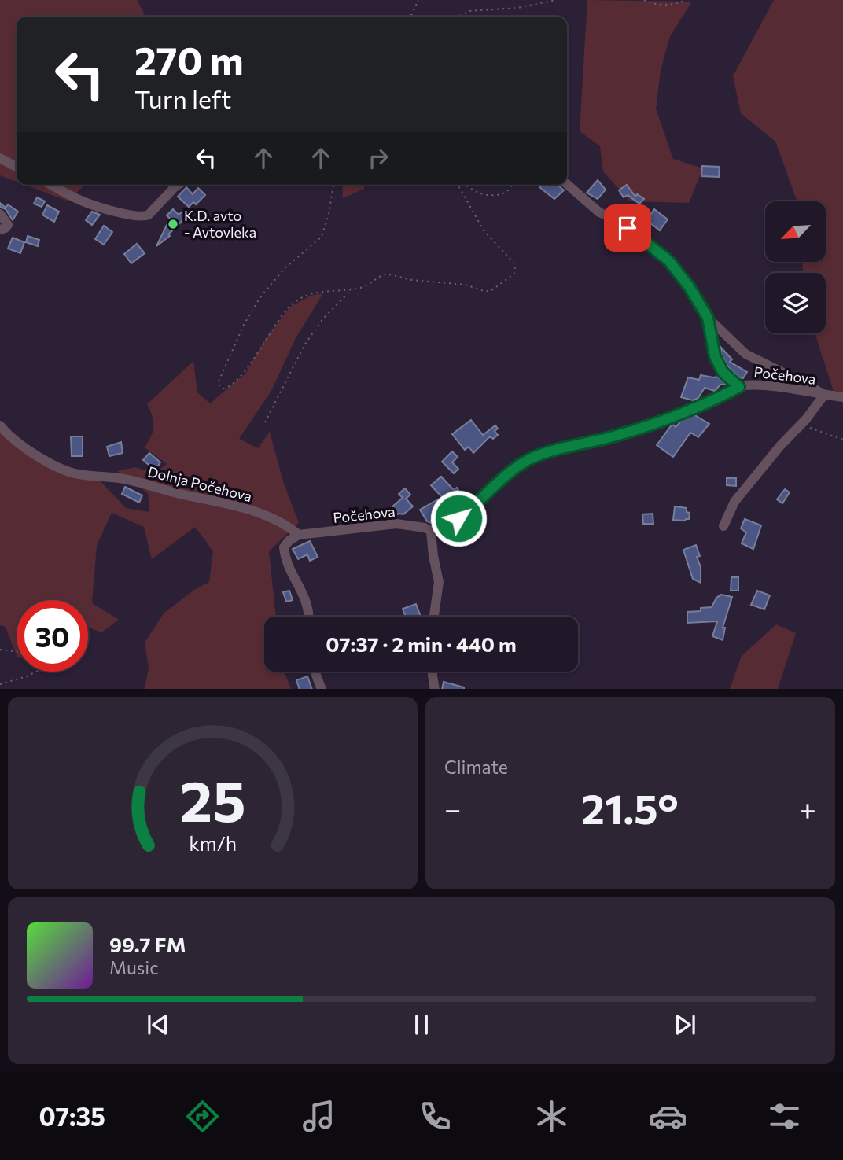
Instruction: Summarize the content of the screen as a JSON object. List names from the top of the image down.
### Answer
{
  "streets": {
    "street": ["Počehova", "Dolnja Počehova"]
  },
  "crossings": [
    ["Počehova", "Dolnja Počehova"]
  ],
  "places": ["K.D. avto - Avtovleka"],
  "north": "bottom left",
  "page": {
    "turn": ["270 m", "Turn left"],
    "limit": "30",
    "trip": "07:37 · 2 min · 440 m",
    "tile": "Climate",
    "heat": ["−", "21.5°", "+"],
    "song": ["99.7 FM", "Music"],
    "tabs": "07:35",
    "gauge": ["25", "km/h"]
  }
}
